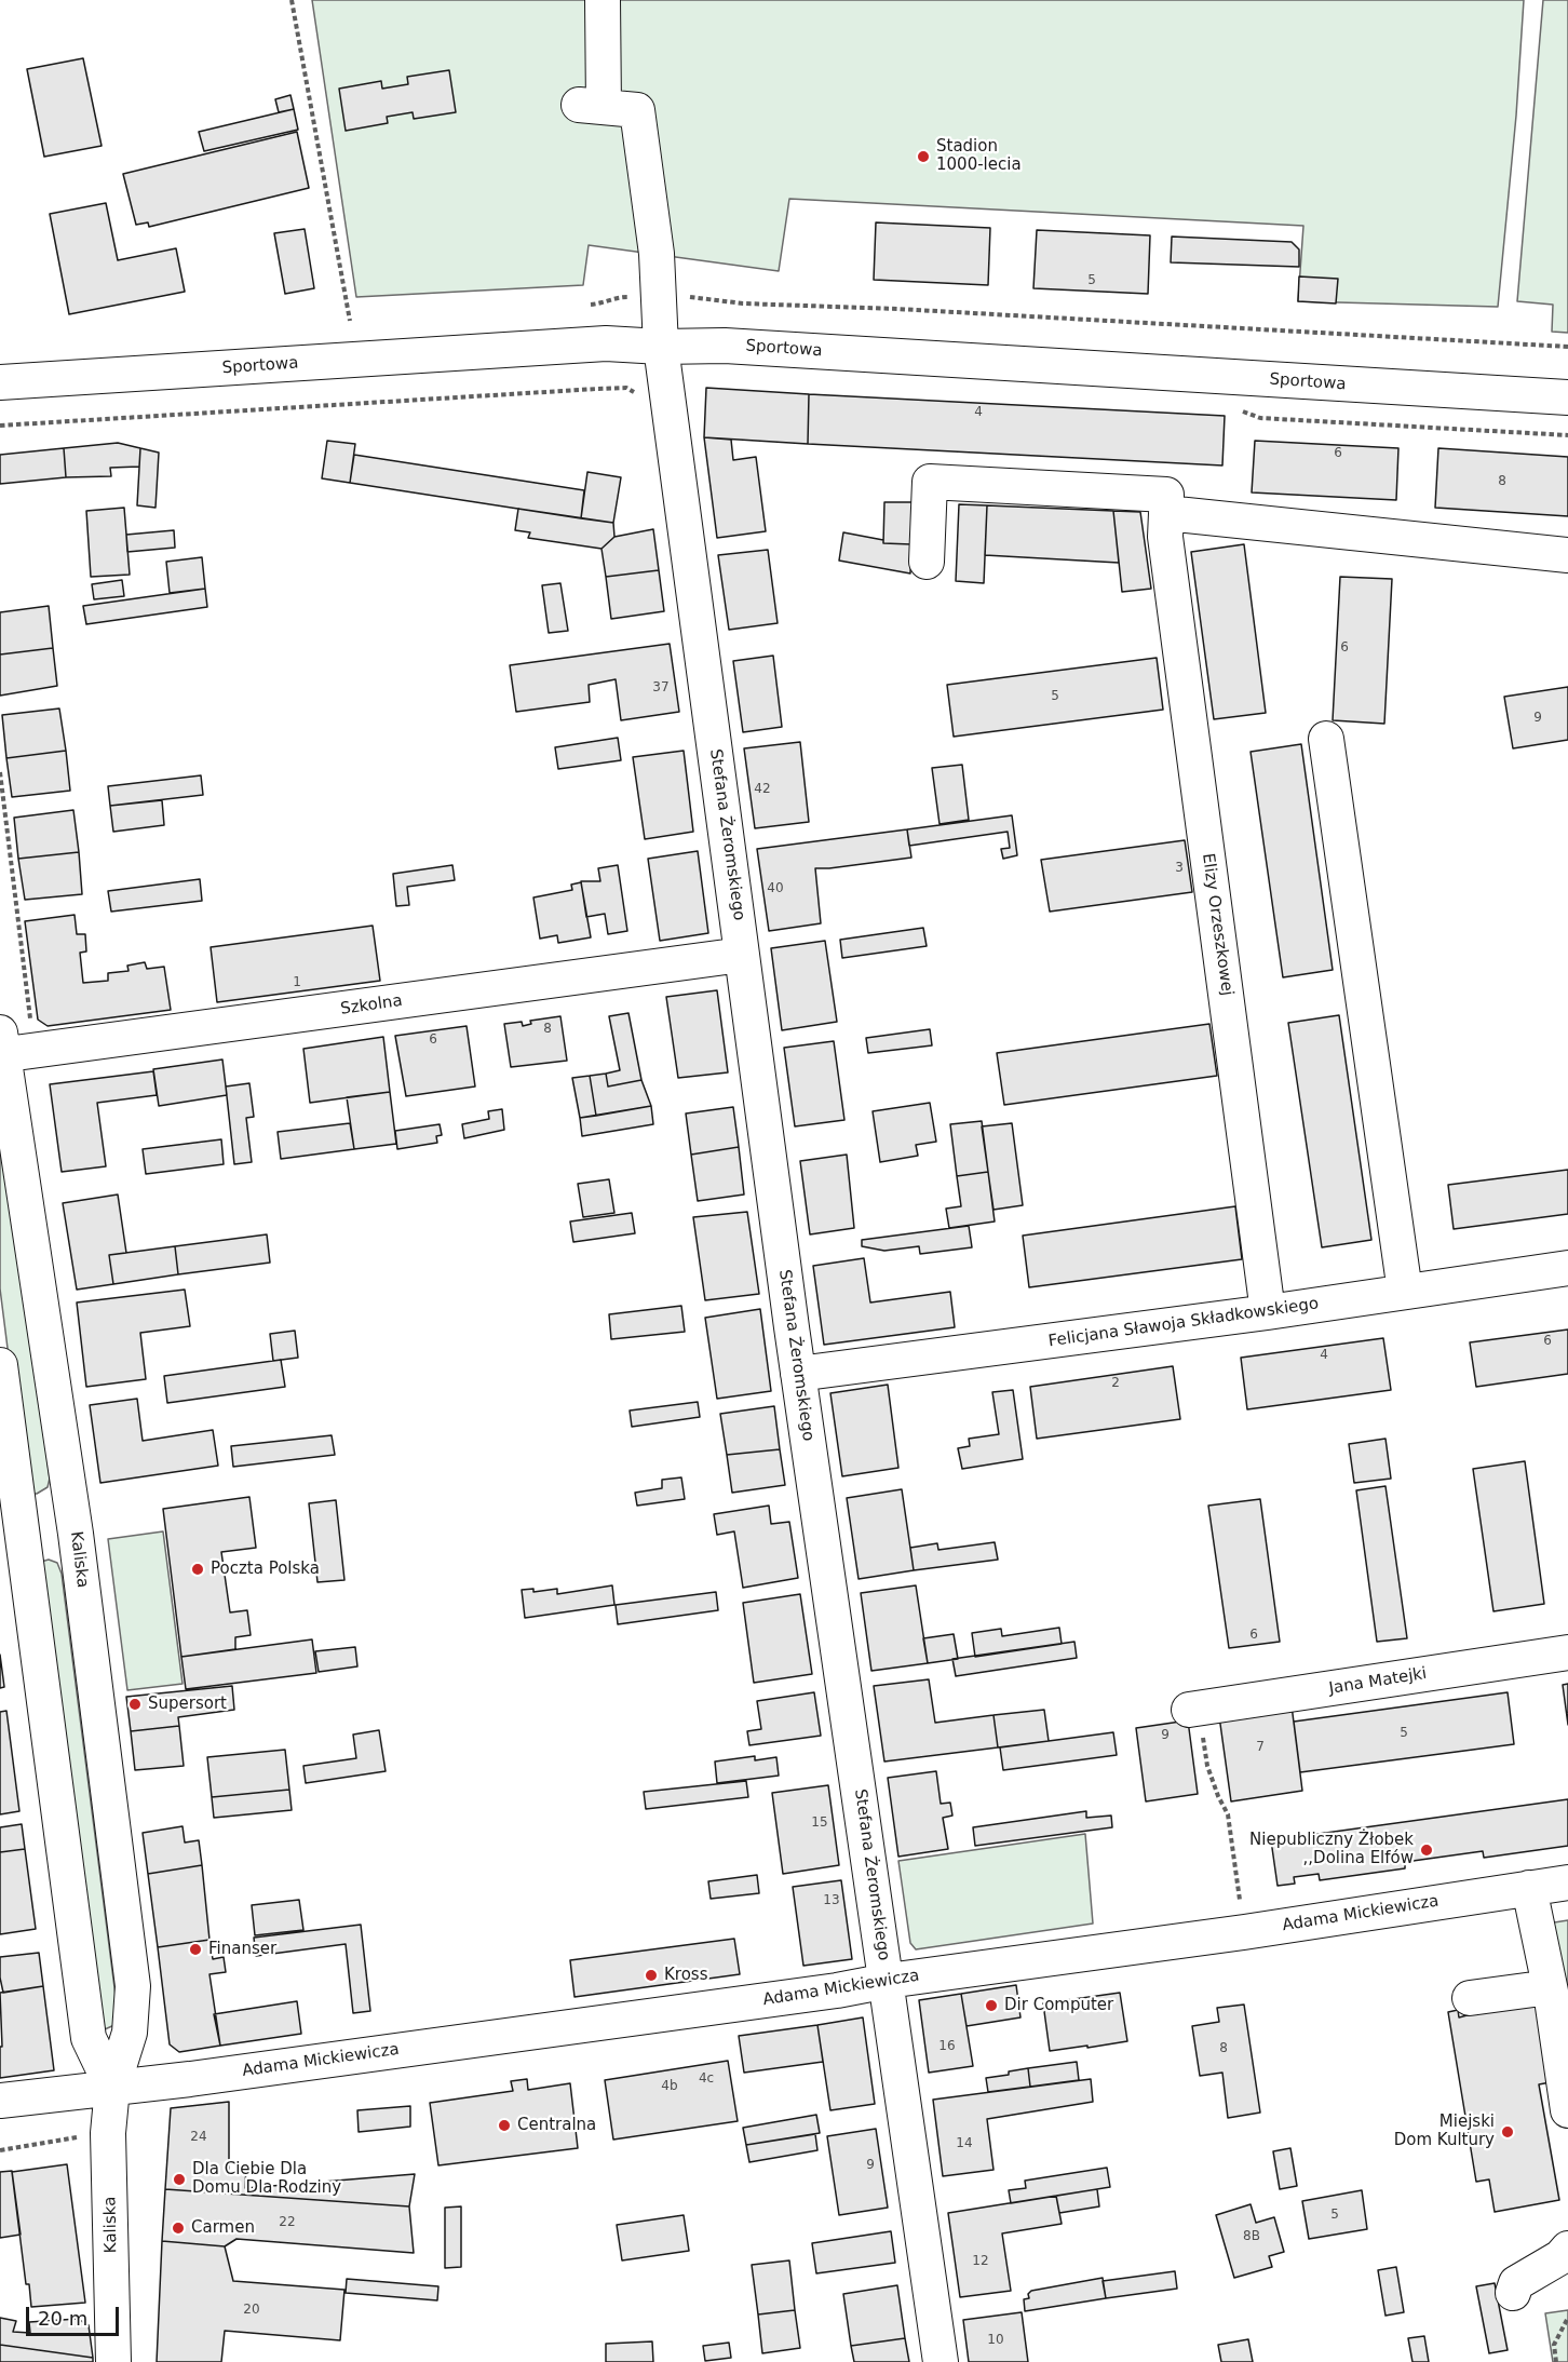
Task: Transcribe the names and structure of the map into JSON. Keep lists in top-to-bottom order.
{
  "streets": {
    "street": [
      "Sportowa",
      "Stefana Żeromskiego",
      "Elizy Orzeszkowej",
      "Szkolna",
      "Felicjana Sławoja Składkowskiego",
      "Kaliska",
      "Jana Matejki",
      "Adama Mickiewicza"
    ]
  },
  "crossings": [
    ["Sportowa", "Stefana Żeromskiego"],
    ["Stefana Żeromskiego", "Szkolna"],
    ["Stefana Żeromskiego", "Felicjana Sławoja Składkowskiego"],
    ["Stefana Żeromskiego", "Adama Mickiewicza"],
    ["Elizy Orzeszkowej", "Felicjana Sławoja Składkowskiego"],
    ["Szkolna", "Kaliska"],
    ["Kaliska", "Adama Mickiewicza"]
  ],
  "places": [
    "Stadion 1000-lecia",
    "Poczta Polska",
    "Supersort",
    "Niepubliczny Żłobek ,,Dolina Elfów",
    "Finanser",
    "Kross",
    "Dir Computer",
    "Centralna",
    "Miejski Dom Kultury",
    "Dla Ciebie Dla Domu Dla Rodziny",
    "Carmen"
  ],
  "house_numbers": [
    "5",
    "4",
    "6",
    "8",
    "6",
    "37",
    "5",
    "9",
    "42",
    "3",
    "40",
    "1",
    "8",
    "6",
    "6",
    "4",
    "2",
    "6",
    "5",
    "9",
    "7",
    "15",
    "13",
    "16",
    "8",
    "4c",
    "4b",
    "24",
    "14",
    "9",
    "5",
    "22",
    "8B",
    "12",
    "20",
    "10"
  ],
  "scale_bar": "20 m"
}
